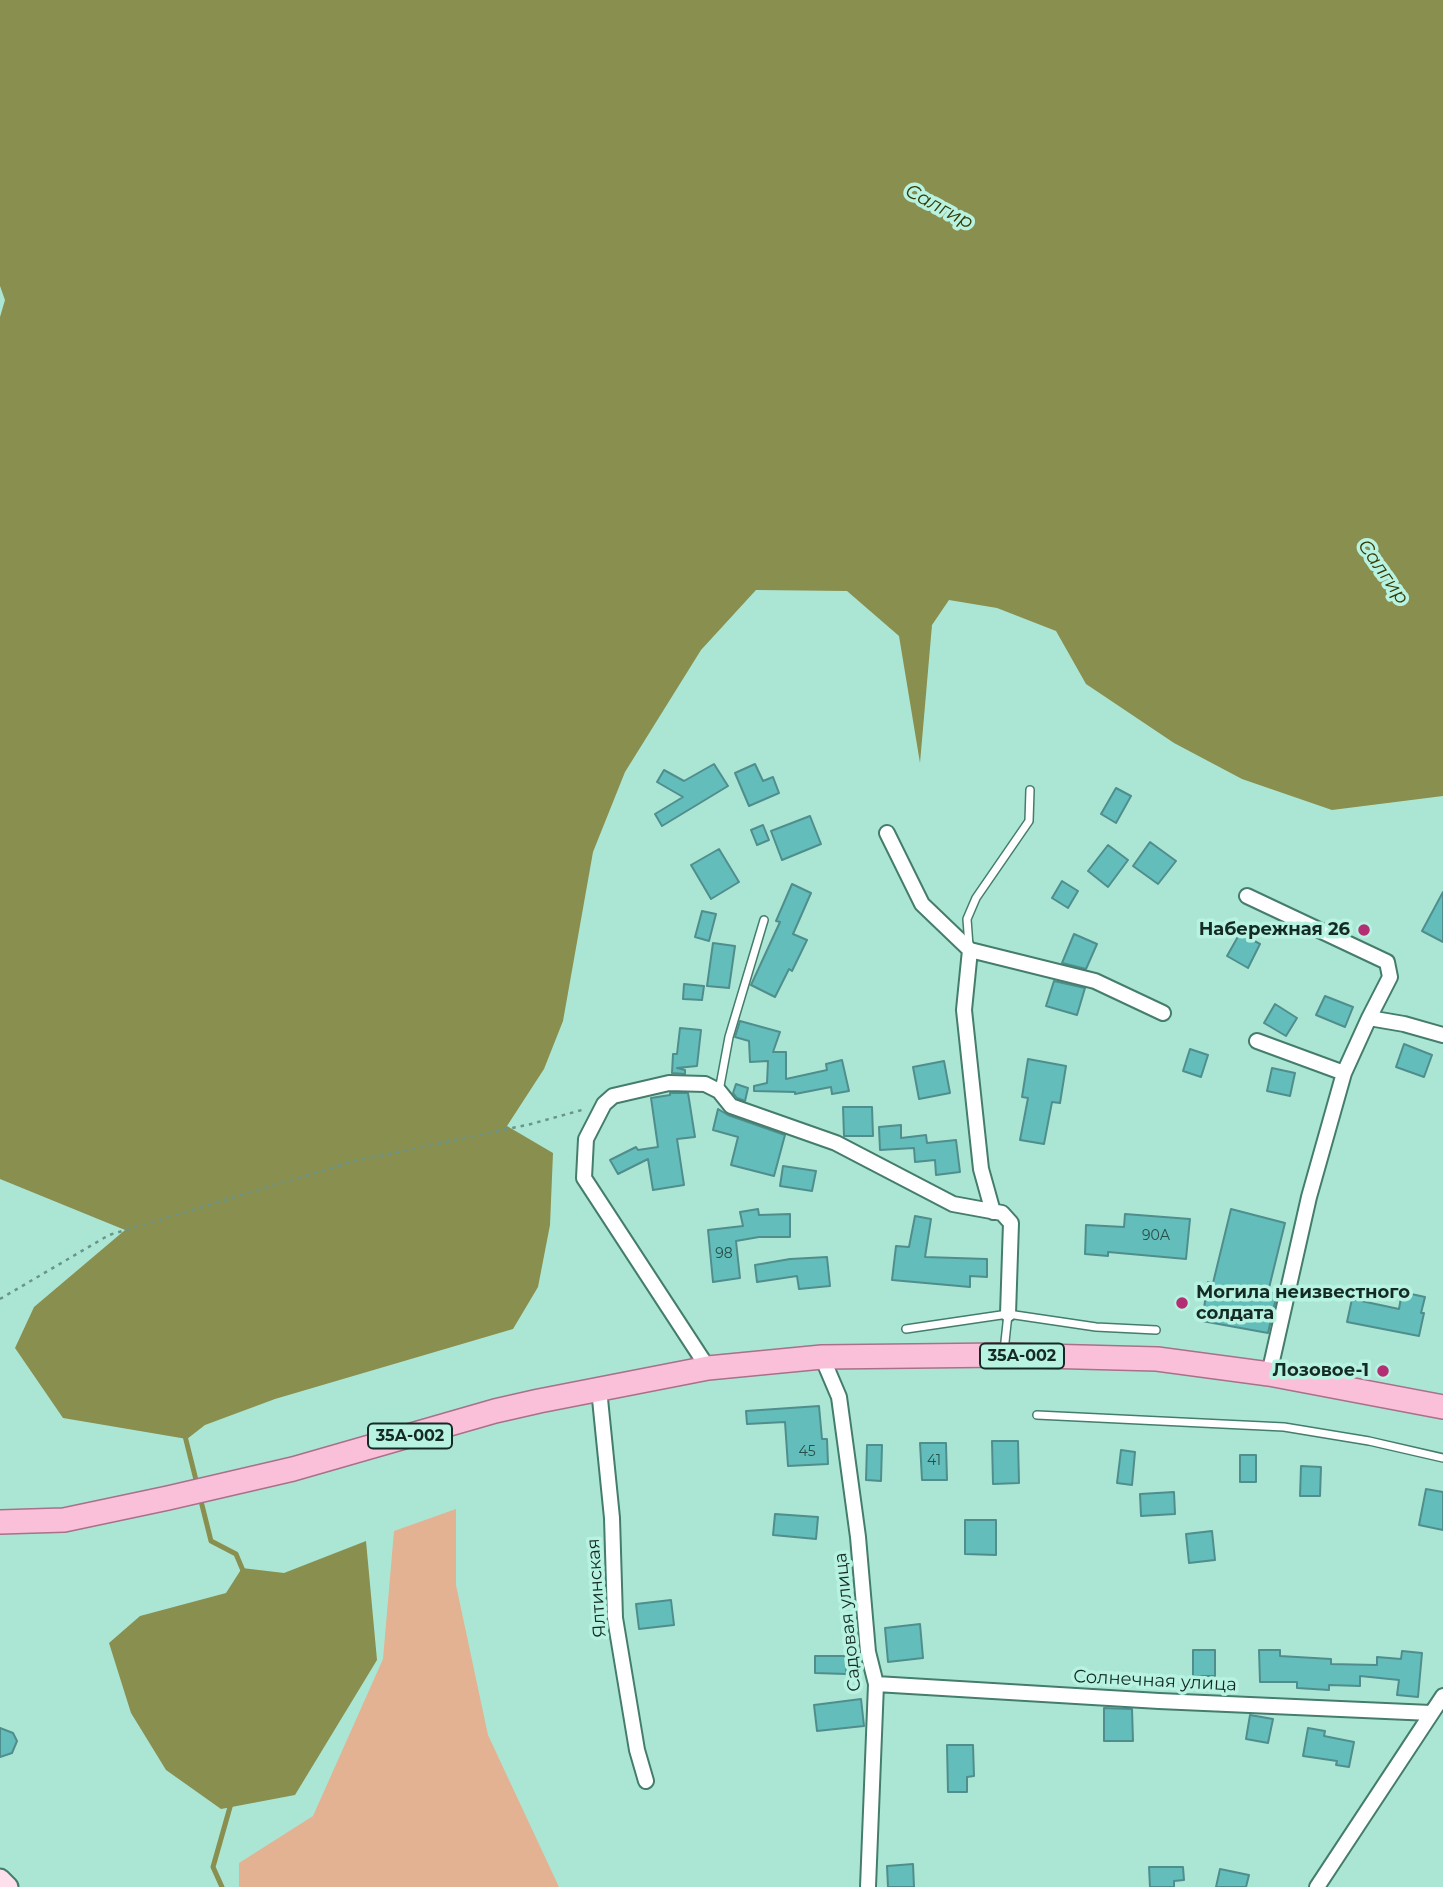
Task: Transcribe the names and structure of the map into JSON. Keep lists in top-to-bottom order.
{
  "streets": {
    "main road": ["35А-002"],
    "street": ["Ялтинская", "Садовая улица", "Солнечная улица"]
  },
  "crossings": [
    ["35А-002", "Ялтинская"],
    ["35А-002", "Садовая улица"],
    ["Садовая улица", "Солнечная улица"]
  ],
  "water": ["Салгир"],
  "places": ["Набережная 26", "Могила неизвестного солдата", "Лозовое-1"],
  "house_numbers": [
    "90А",
    "98",
    "45",
    "41"
  ]
}
